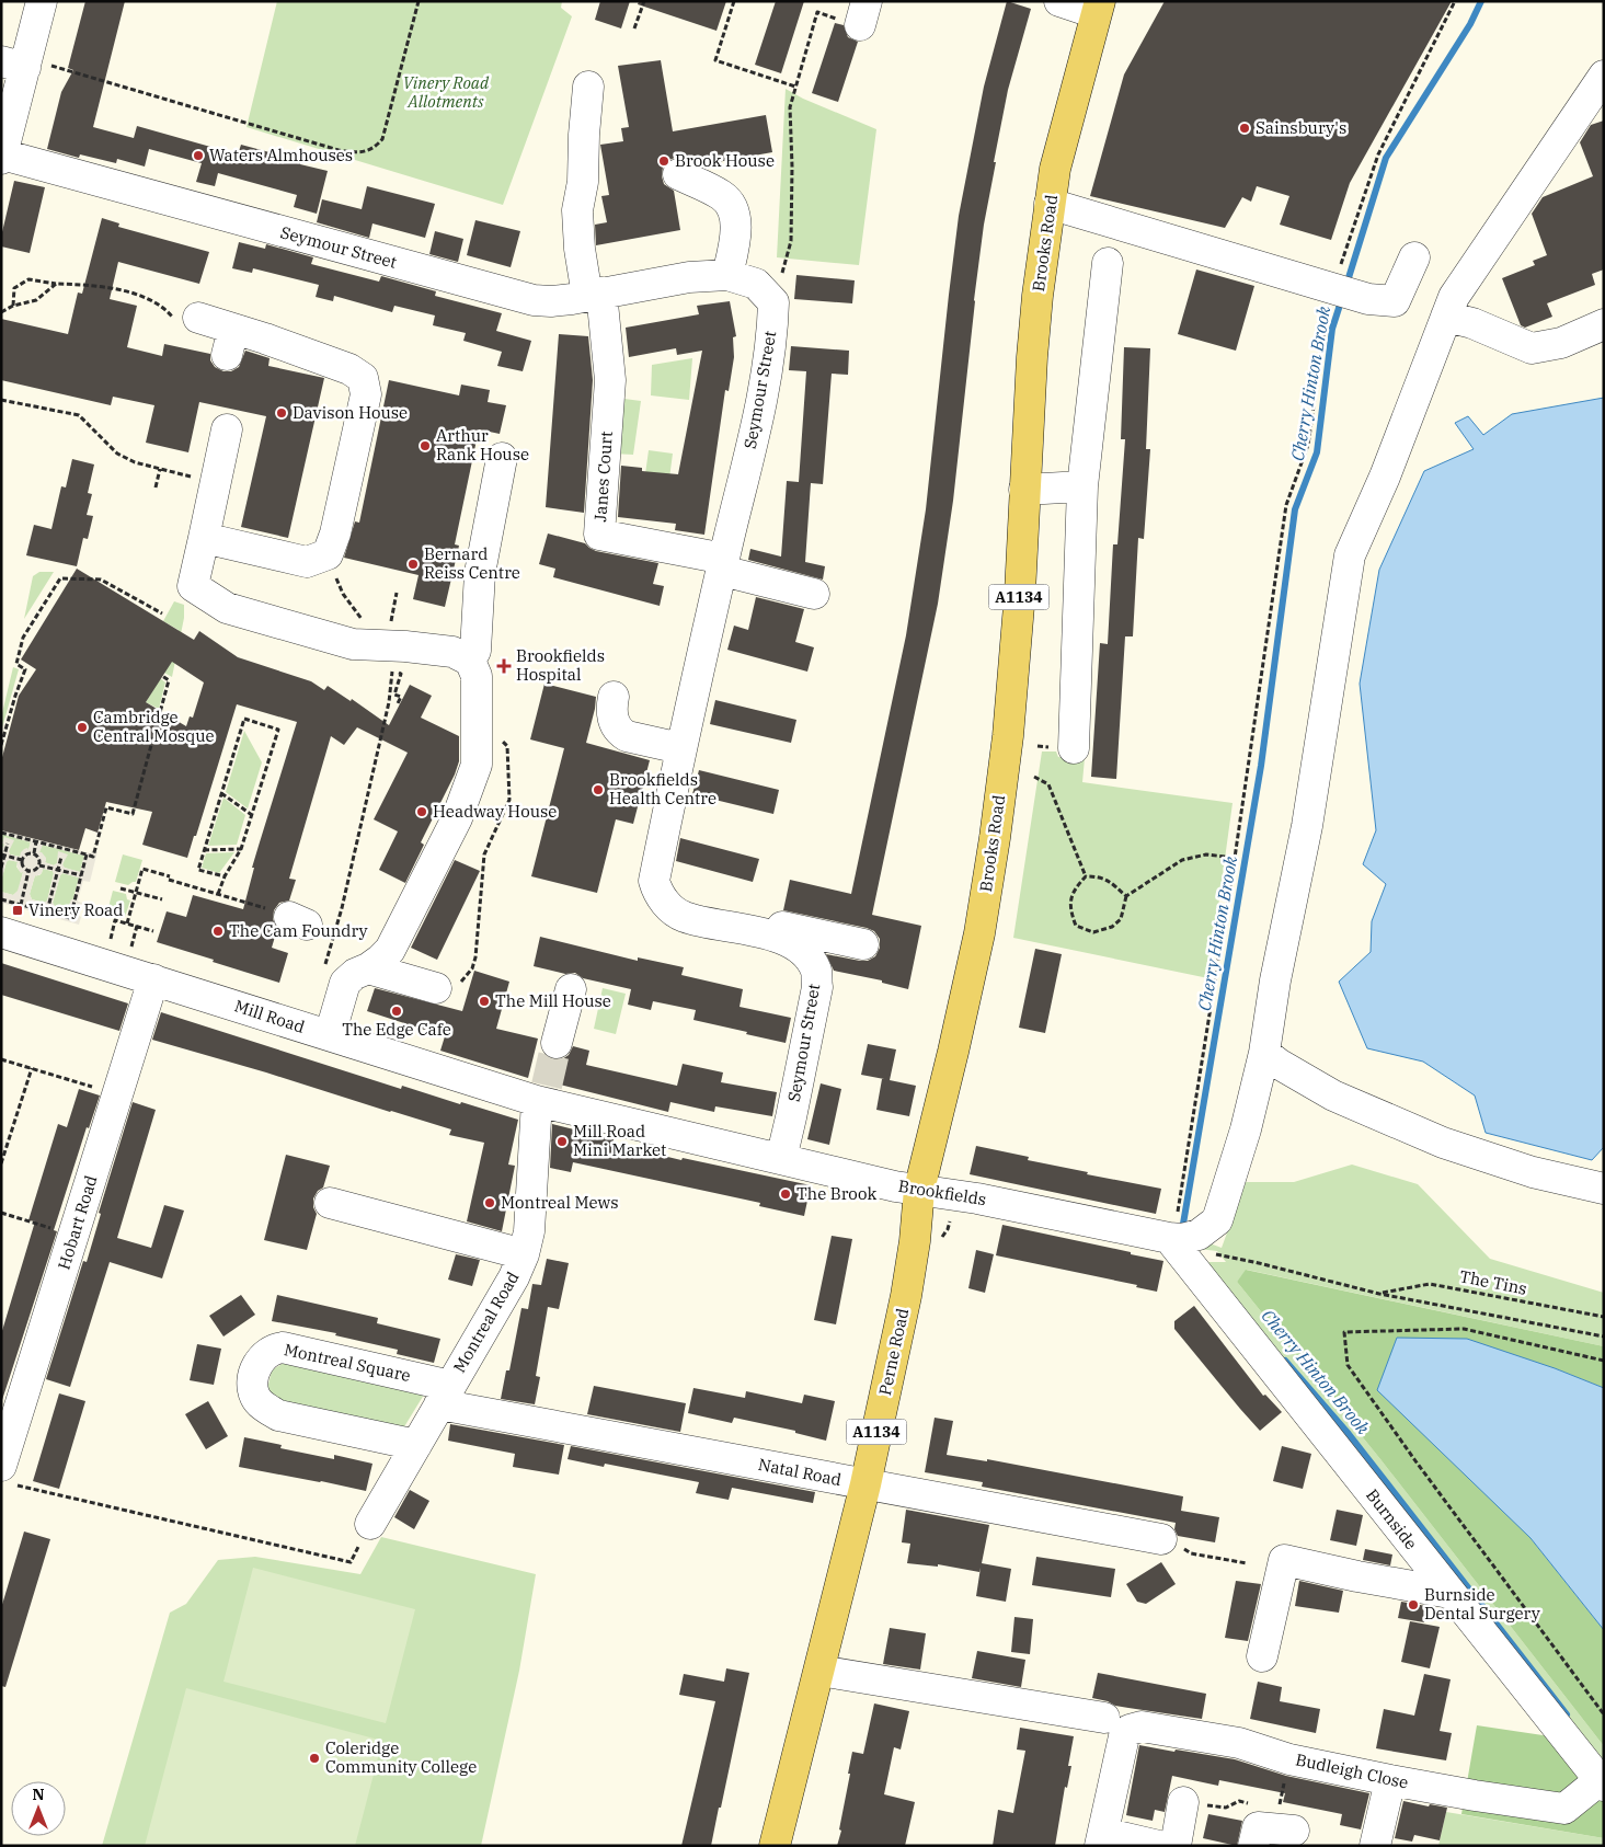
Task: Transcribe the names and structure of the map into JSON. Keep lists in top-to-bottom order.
{
  "streets": {
    "main road": ["Brooks Road", "A1134", "Perne Road"],
    "street": [
      "Seymour Street",
      "Janes Court",
      "Mill Road",
      "Brookfields",
      "Hobart Road",
      "Montreal Road",
      "Montreal Square",
      "Natal Road",
      "Burnside",
      "Budleigh Close"
    ],
    "path": ["The Tins"]
  },
  "crossings": [
    ["Brooks Road", "Brookfields"],
    ["Brooks Road", "Perne Road"],
    ["Seymour Street", "Janes Court"],
    ["Seymour Street", "Brookfields"],
    ["Mill Road", "Brookfields"],
    ["Mill Road", "Hobart Road"],
    ["Mill Road", "Montreal Road"],
    ["Brookfields", "The Tins"],
    ["Brookfields", "Montreal Road"],
    ["Brookfields", "Perne Road"],
    ["Brookfields", "Burnside"],
    ["The Tins", "Burnside"],
    ["Montreal Road", "Montreal Square"],
    ["Montreal Road", "Natal Road"],
    ["Perne Road", "Natal Road"],
    ["Montreal Square", "Natal Road"],
    ["Burnside", "Budleigh Close"]
  ],
  "water": ["Cherry Hinton Brook"],
  "parks": ["Vinery Road Allotments"],
  "places": {
    "other": [
      "Sainsbury's",
      "Waters Almhouses",
      "Brook House",
      "Davison House",
      "Arthur Rank House",
      "Bernard Reiss Centre",
      "Cambridge Central Mosque",
      "Brookfields Health Centre",
      "Headway House",
      "The Cam Foundry",
      "The Mill House",
      "The Edge Cafe",
      "Mill Road Mini Market",
      "The Brook",
      "Montreal Mews",
      "Burnside Dental Surgery",
      "Coleridge Community College"
    ],
    "health": ["Brookfields Hospital"],
    "transit": ["Vinery Road"]
  },
  "north": "top"
}
